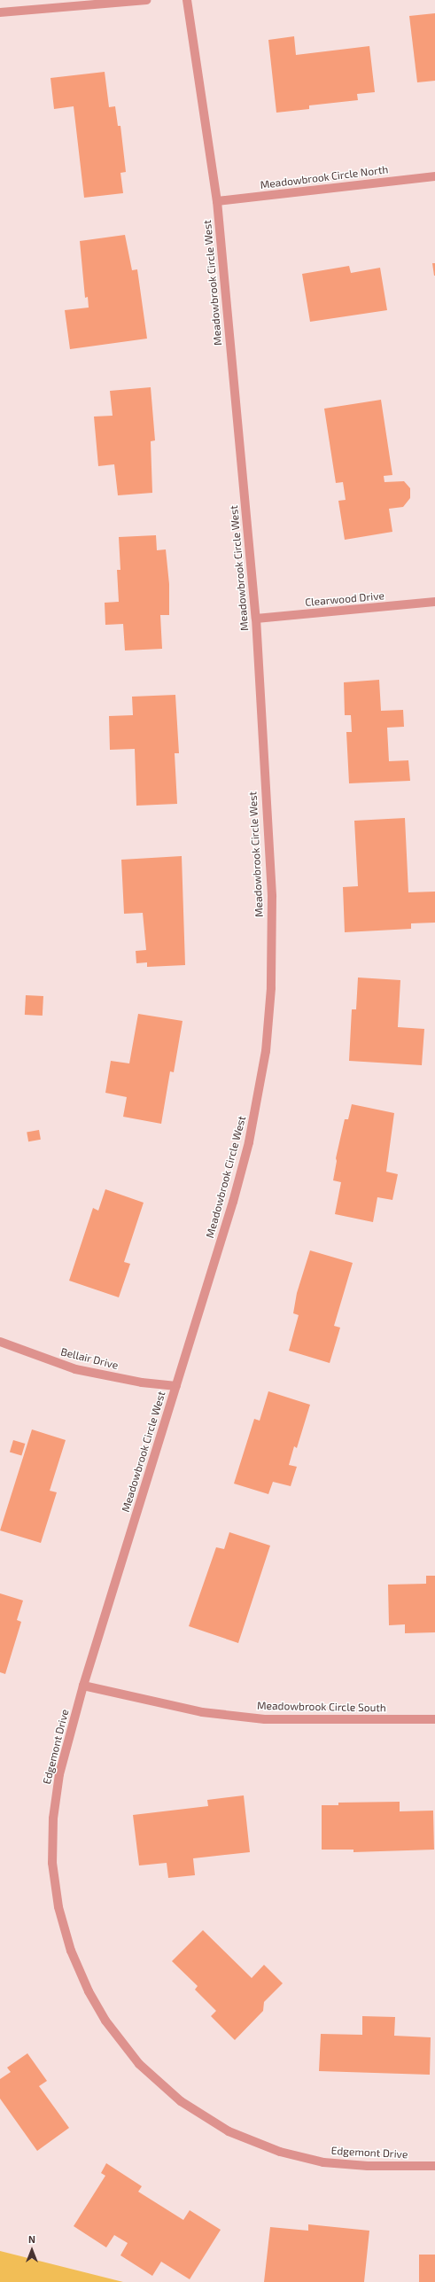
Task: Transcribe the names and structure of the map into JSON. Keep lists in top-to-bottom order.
{
  "streets": {
    "street": [
      "Meadowbrook Circle North",
      "Meadowbrook Circle West",
      "Clearwood Drive",
      "Bellair Drive",
      "Meadowbrook Circle South",
      "Edgemont Drive"
    ]
  },
  "crossings": [
    ["Meadowbrook Circle North", "Meadowbrook Circle West"],
    ["Meadowbrook Circle West", "Clearwood Drive"],
    ["Meadowbrook Circle West", "Bellair Drive"],
    ["Meadowbrook Circle West", "Meadowbrook Circle South"],
    ["Meadowbrook Circle West", "Edgemont Drive"],
    ["Meadowbrook Circle South", "Edgemont Drive"]
  ],
  "north": "top"
}
